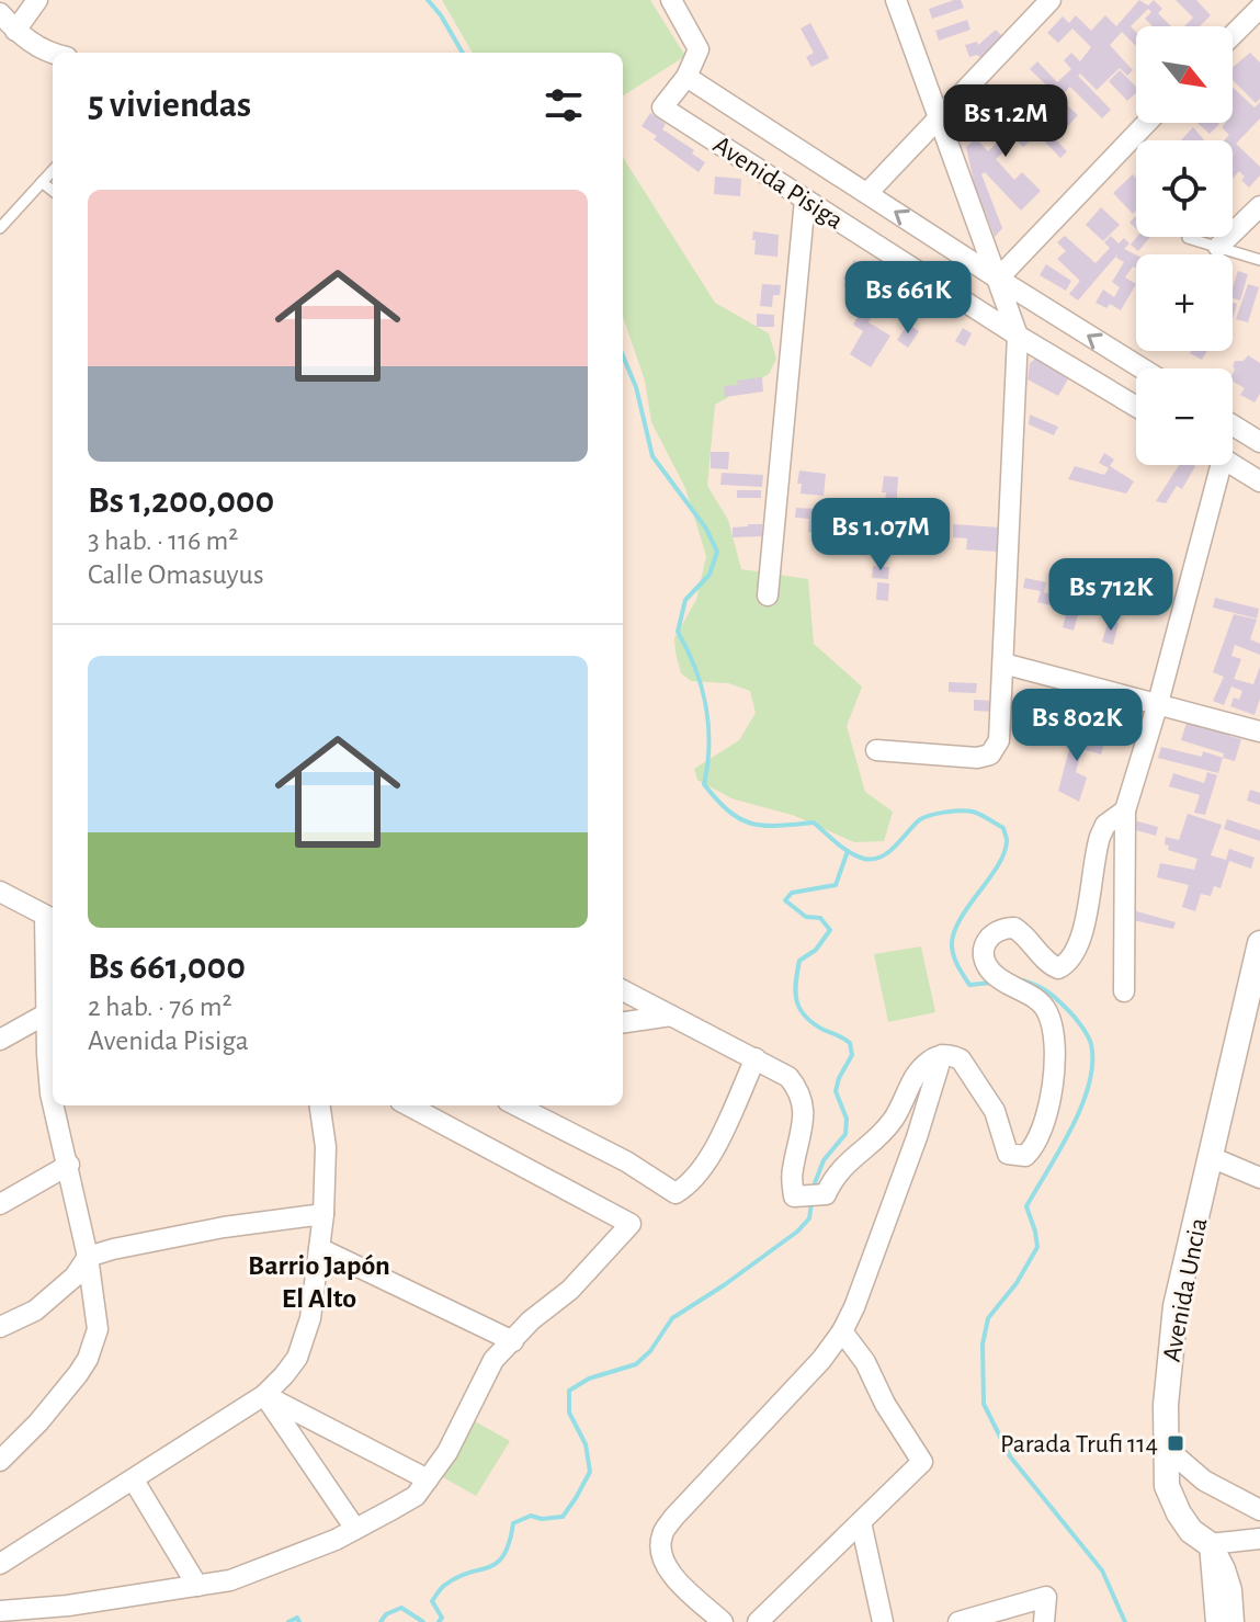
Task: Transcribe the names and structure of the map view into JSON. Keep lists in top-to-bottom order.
{
  "streets": {
    "street": ["Avenida Pisiga", "Avenida Uncia"]
  },
  "districts": ["Barrio Japón El Alto"],
  "places": {
    "transit": ["Parada Trufi 114"]
  },
  "north": "bottom right",
  "page": {
    "map_buttons": ["+", "−"],
    "heading": "5 viviendas",
    "price": [
      "Bs 1.2M",
      "Bs 661K",
      "Bs 1.07M",
      "Bs 712K",
      "Bs 802K"
    ],
    "list": [
      {
        "name": "Bs 1,200,000",
        "note": "3 hab. · 116 m² · Calle Omasuyus"
      },
      {
        "name": "Bs 661,000",
        "note": "2 hab. · 76 m² · Avenida Pisiga"
      }
    ]
  }
}
